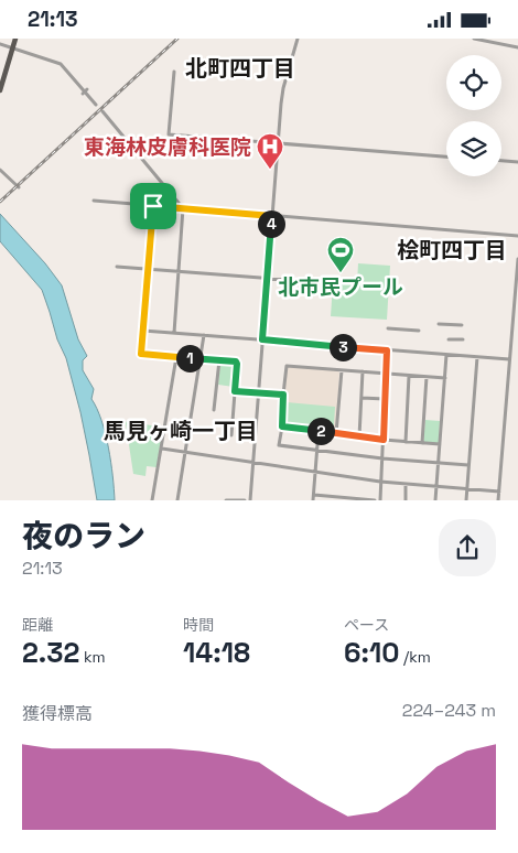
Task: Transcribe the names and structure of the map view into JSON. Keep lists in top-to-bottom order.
{
  "districts": ["北町四丁目", "桧町四丁目", "馬見ヶ崎一丁目"],
  "places": {
    "hospital": ["東海林皮膚科医院"],
    "sports": ["北市民プール"]
  },
  "page": {
    "status": "21:13",
    "pins": [
      "4",
      "3",
      "1",
      "2"
    ],
    "heading": ["夜のラン", "21:13"],
    "stats": [
      ["距離", "2.32 km"],
      ["時間", "14:18"],
      ["ペース", "6:10 /km"]
    ],
    "chart": ["獲得標高", "224–243 m"]
  }
}
